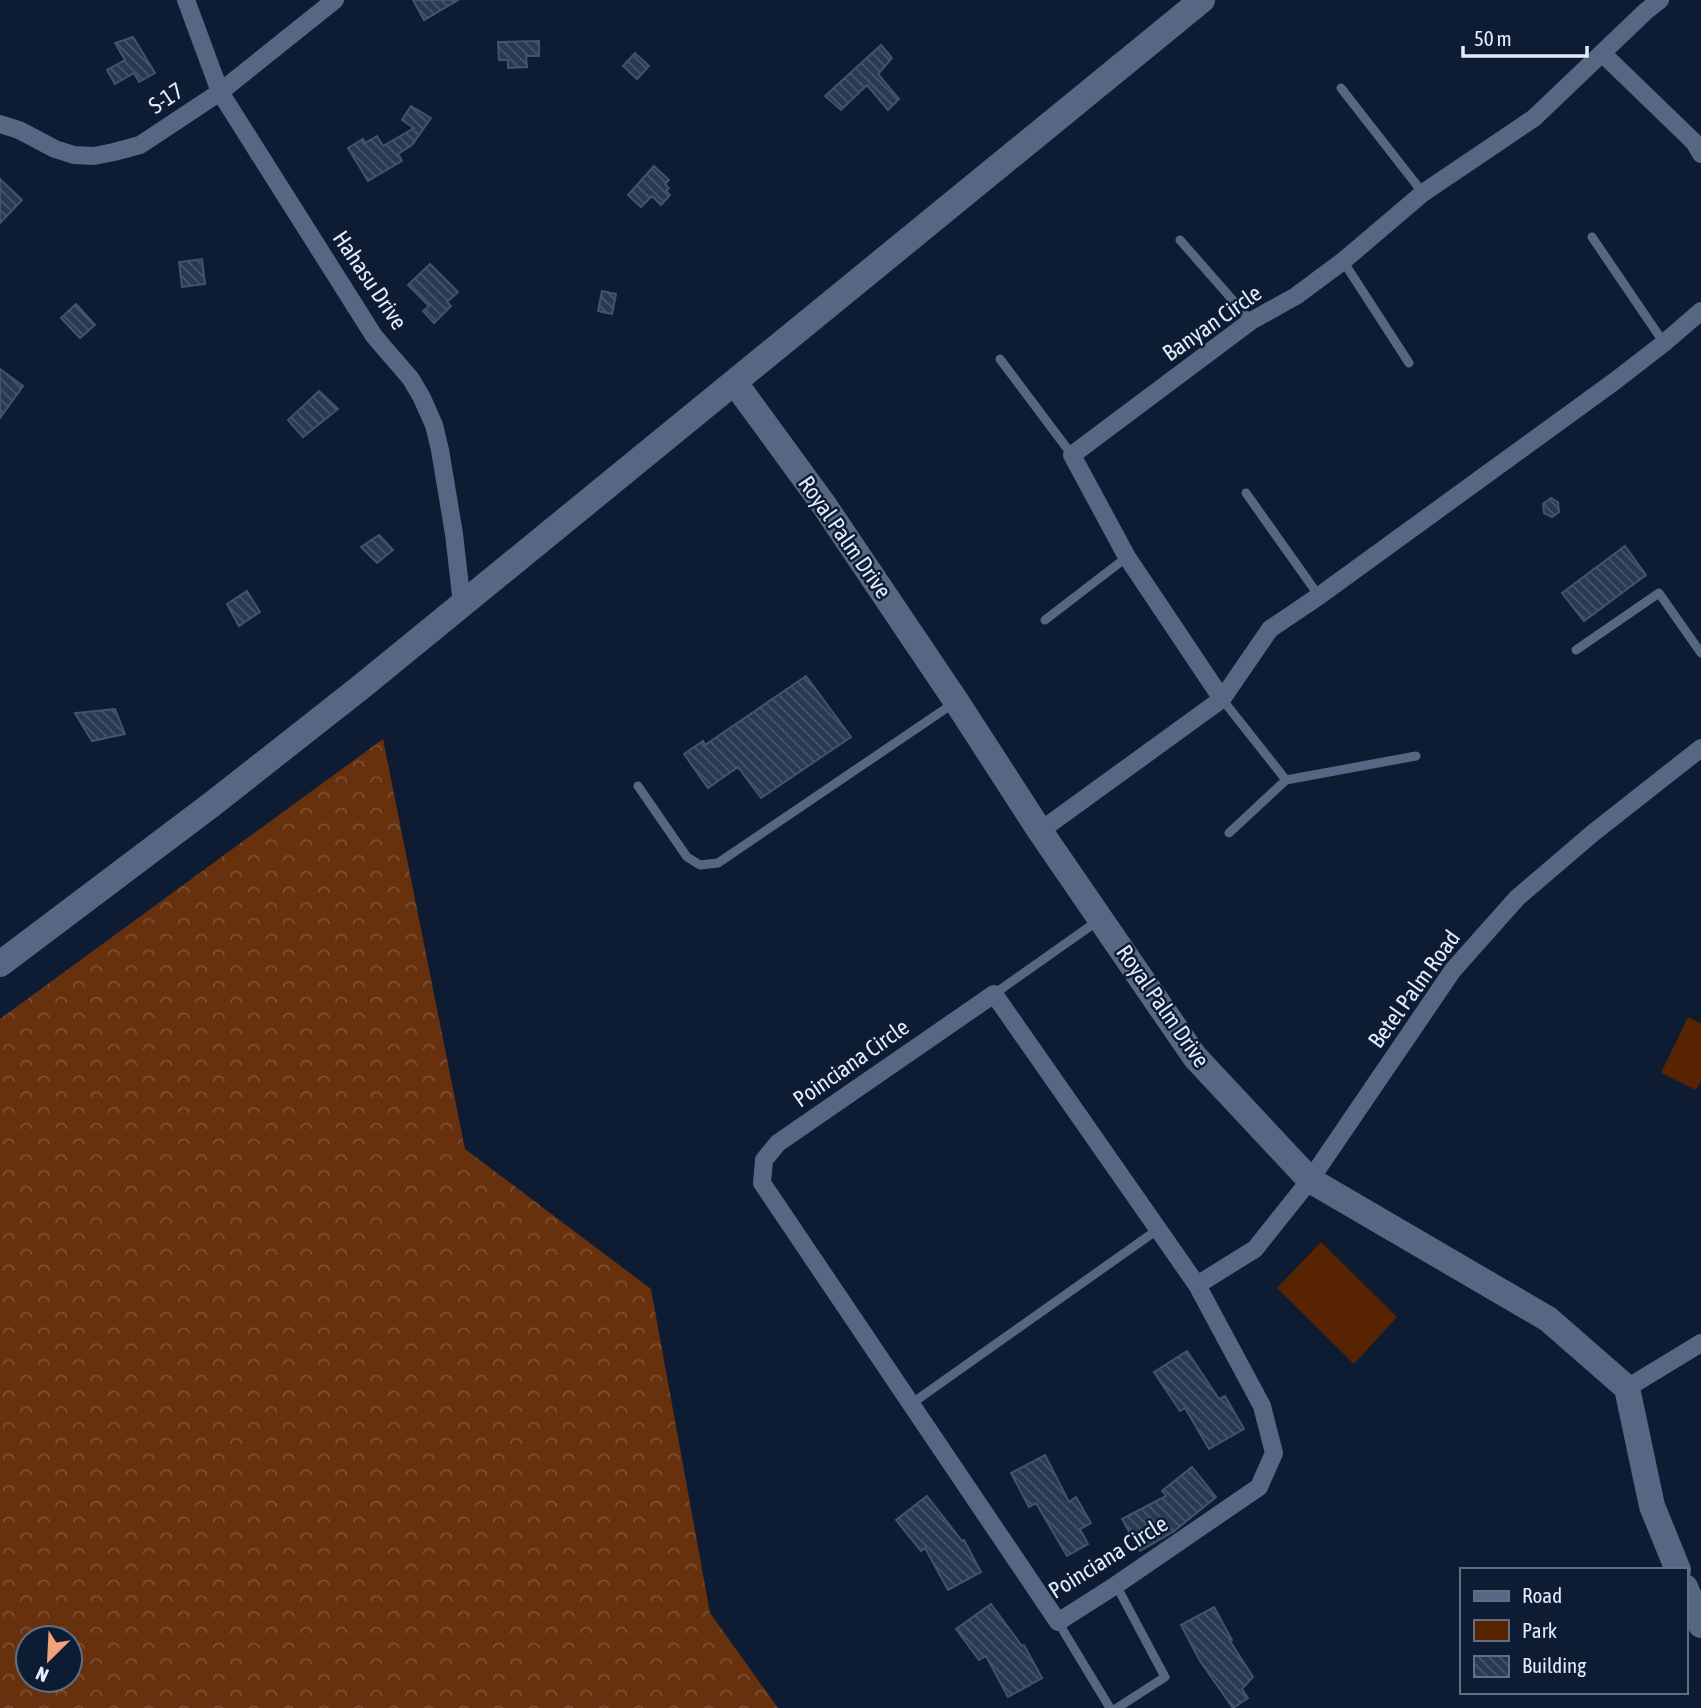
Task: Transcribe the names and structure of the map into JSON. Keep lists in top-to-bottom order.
{
  "streets": {
    "street": [
      "S-17",
      "Hahasu Drive",
      "Banyan Circle",
      "Royal Palm Drive",
      "Betel Palm Road",
      "Poinciana Circle"
    ]
  },
  "crossings": [
    ["S-17", "Hahasu Drive"],
    ["Royal Palm Drive", "Betel Palm Road"],
    ["Betel Palm Road", "Poinciana Circle"]
  ],
  "legend": ["Road", "Park", "Building"],
  "scale_bar": "50 m",
  "north": "bottom left"
}
